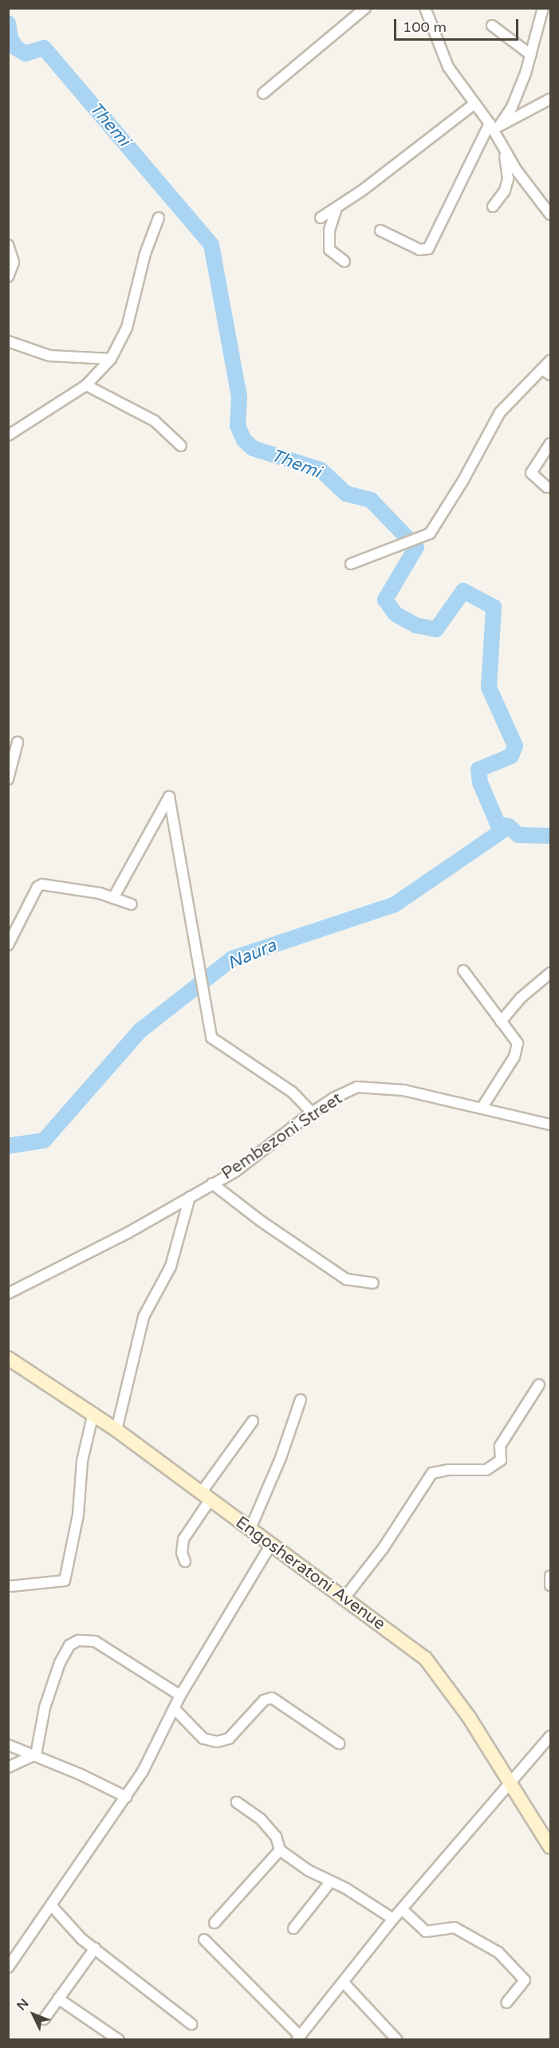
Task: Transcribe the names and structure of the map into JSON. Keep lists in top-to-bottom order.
{
  "streets": {
    "street": ["Pembezoni Street", "Engosheratoni Avenue"]
  },
  "water": ["Themi", "Naura"],
  "scale_bar": "100 m",
  "north": "top left"
}
